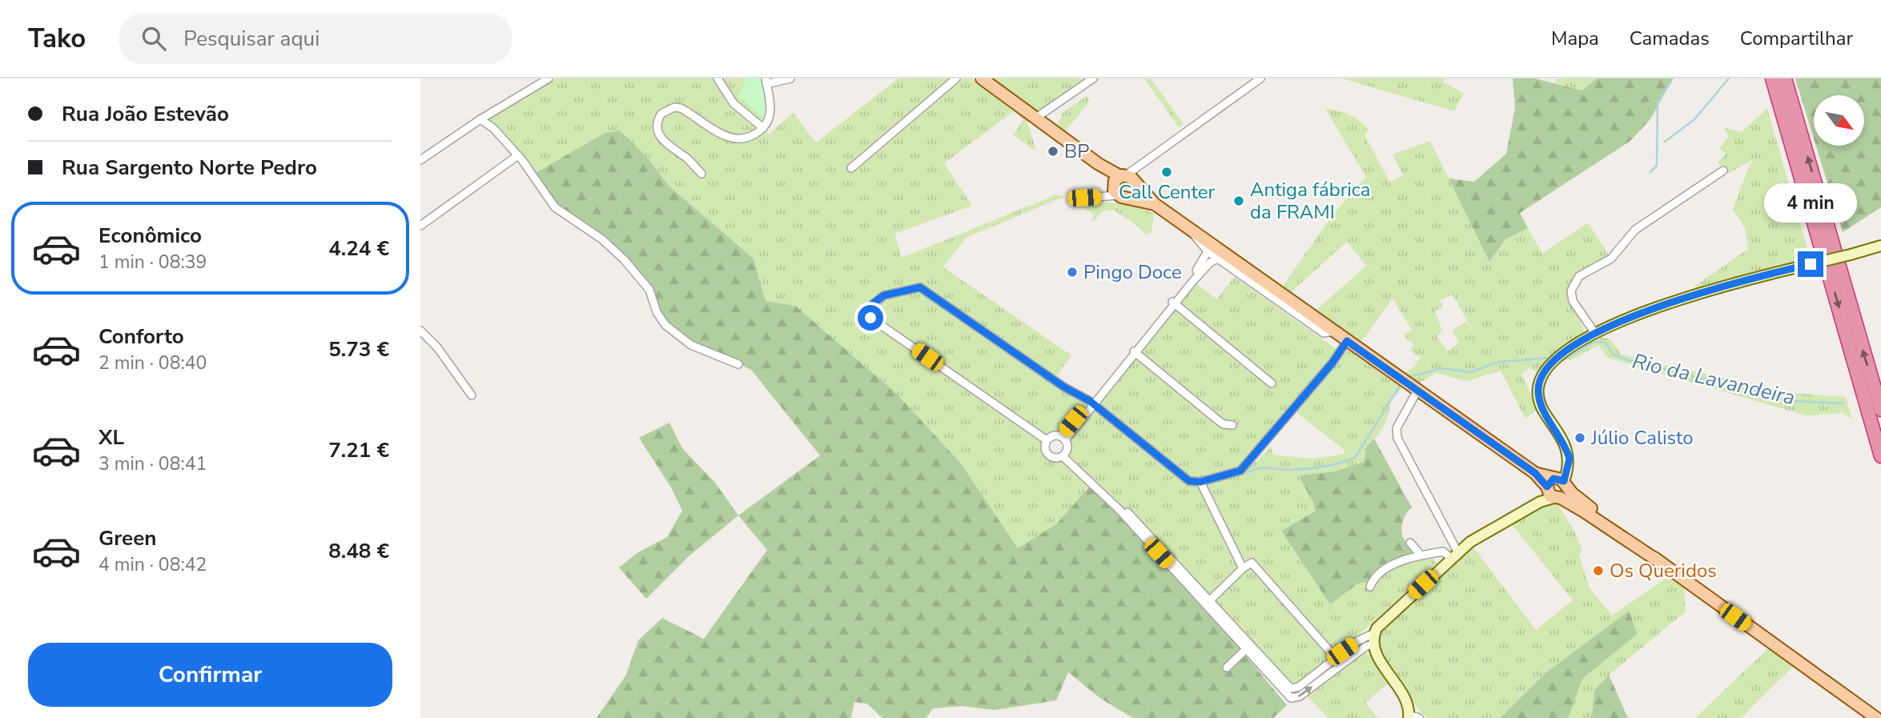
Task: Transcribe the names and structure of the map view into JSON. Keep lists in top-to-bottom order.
{
  "water": ["Rio da Lavandeira"],
  "places": [
    "BP",
    "Call Center",
    "Antiga fábrica da FRAMI",
    "Pingo Doce",
    "Júlio Calisto",
    "Os Queridos"
  ],
  "north": "bottom right",
  "page": {
    "header": "Tako",
    "search": "Pesquisar aqui",
    "nav": ["Mapa", "Camadas", "Compartilhar"],
    "banner": ["Rua João Estevão", "Rua Sargento Norte Pedro"],
    "bubble": "4 min",
    "list": [
      {
        "name": "Econômico",
        "note": "1 min · 08:39",
        "value": "4.24 €"
      },
      {
        "name": "Conforto",
        "note": "2 min · 08:40",
        "value": "5.73 €"
      },
      {
        "name": "XL",
        "note": "3 min · 08:41",
        "value": "7.21 €"
      },
      {
        "name": "Green",
        "note": "4 min · 08:42",
        "value": "8.48 €"
      }
    ],
    "buttons": "Confirmar"
  }
}
